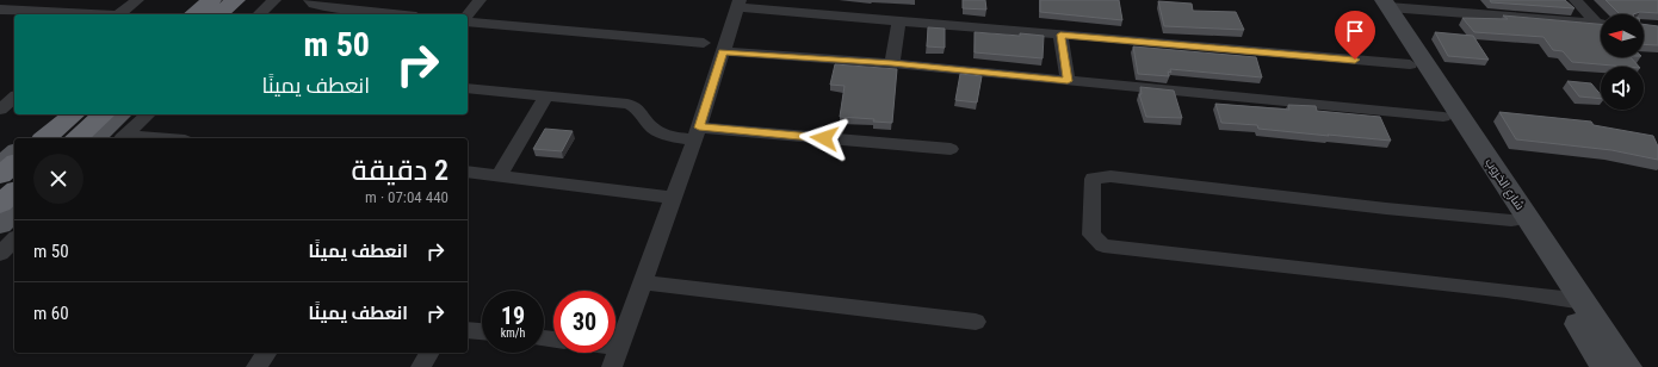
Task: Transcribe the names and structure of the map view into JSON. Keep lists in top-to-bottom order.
{
  "streets": {
    "main road": ["شارع الخروب"]
  },
  "north": "left",
  "page": {
    "turn": ["50 m", "انعطف يمينًا"],
    "heading": ["2 دقيقة", "440 m · 07:04"],
    "list": [
      {
        "name": "انعطف يمينًا",
        "value": "50 m"
      },
      {
        "name": "انعطف يمينًا",
        "value": "60 m"
      }
    ],
    "speed": "19 km/h",
    "limit": "30"
  }
}
